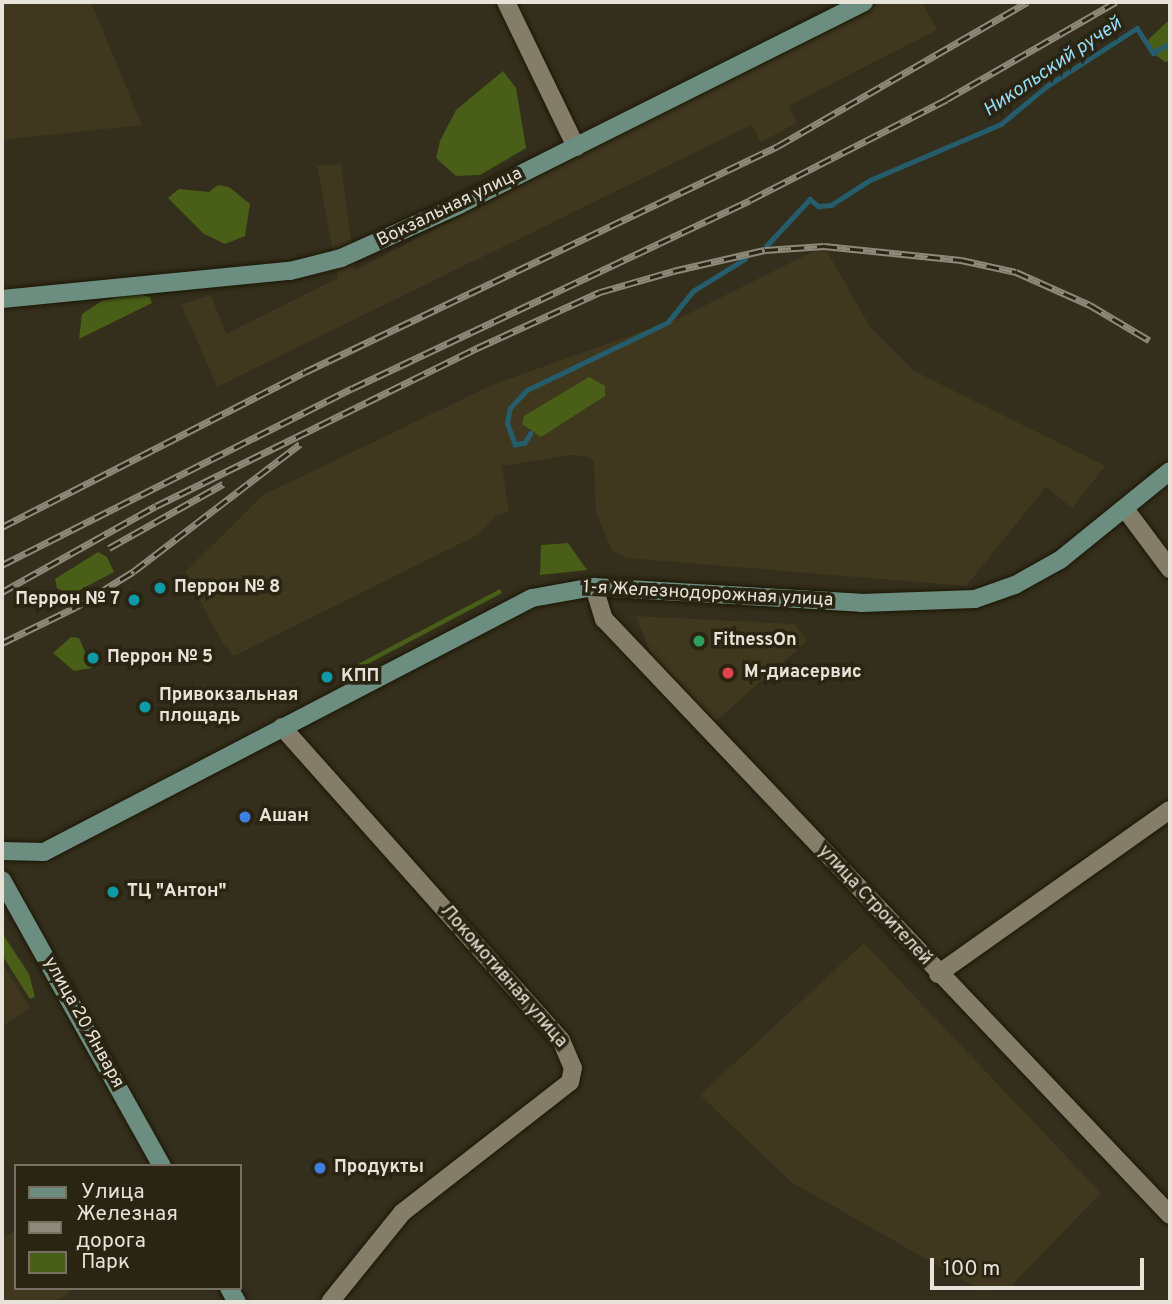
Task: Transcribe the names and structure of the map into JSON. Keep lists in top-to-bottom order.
{
  "streets": {
    "main road": ["Вокзальная улица", "1-я Железнодорожная улица", "улица 20 Января"],
    "street": ["улица Строителей", "Локомотивная улица"]
  },
  "crossings": [
    ["1-я Железнодорожная улица", "улица Строителей"],
    ["1-я Железнодорожная улица", "Локомотивная улица"],
    ["1-я Железнодорожная улица", "улица 20 Января"]
  ],
  "water": ["Никольский ручей"],
  "places": [
    "Перрон № 8",
    "Перрон № 7",
    "FitnessOn",
    "Перрон № 5",
    "М-диасервис",
    "КПП",
    "Привокзальная площадь",
    "Ашан",
    "ТЦ \"Антон\"",
    "Продукты"
  ],
  "legend": ["Улица", "Железная дорога", "Парк"],
  "scale_bar": "100 m"
}
